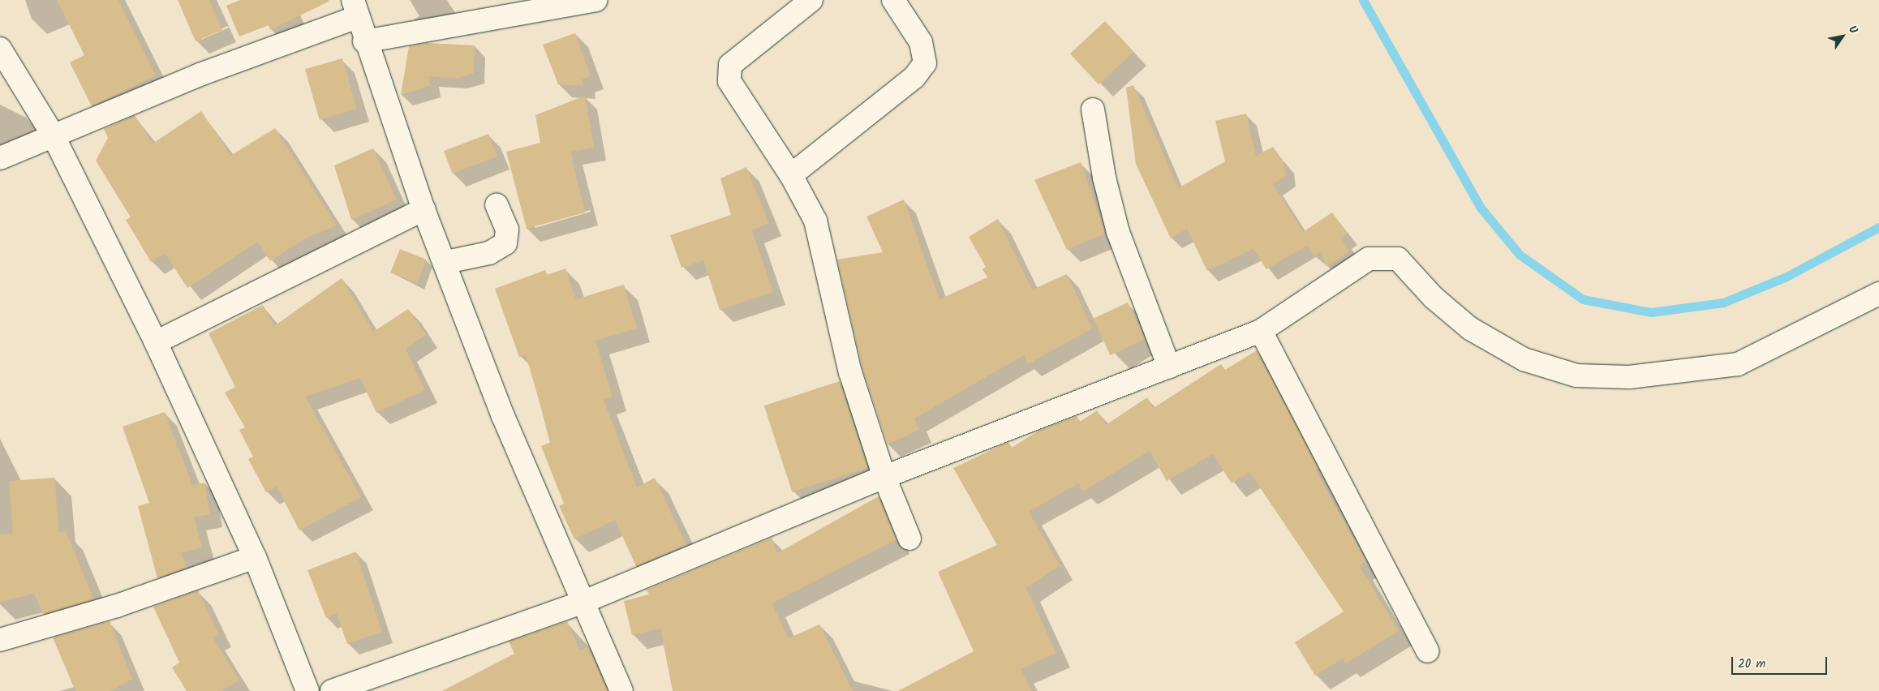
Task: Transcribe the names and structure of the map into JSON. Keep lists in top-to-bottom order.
{
  "scale_bar": "20 m",
  "north": "top right"
}
